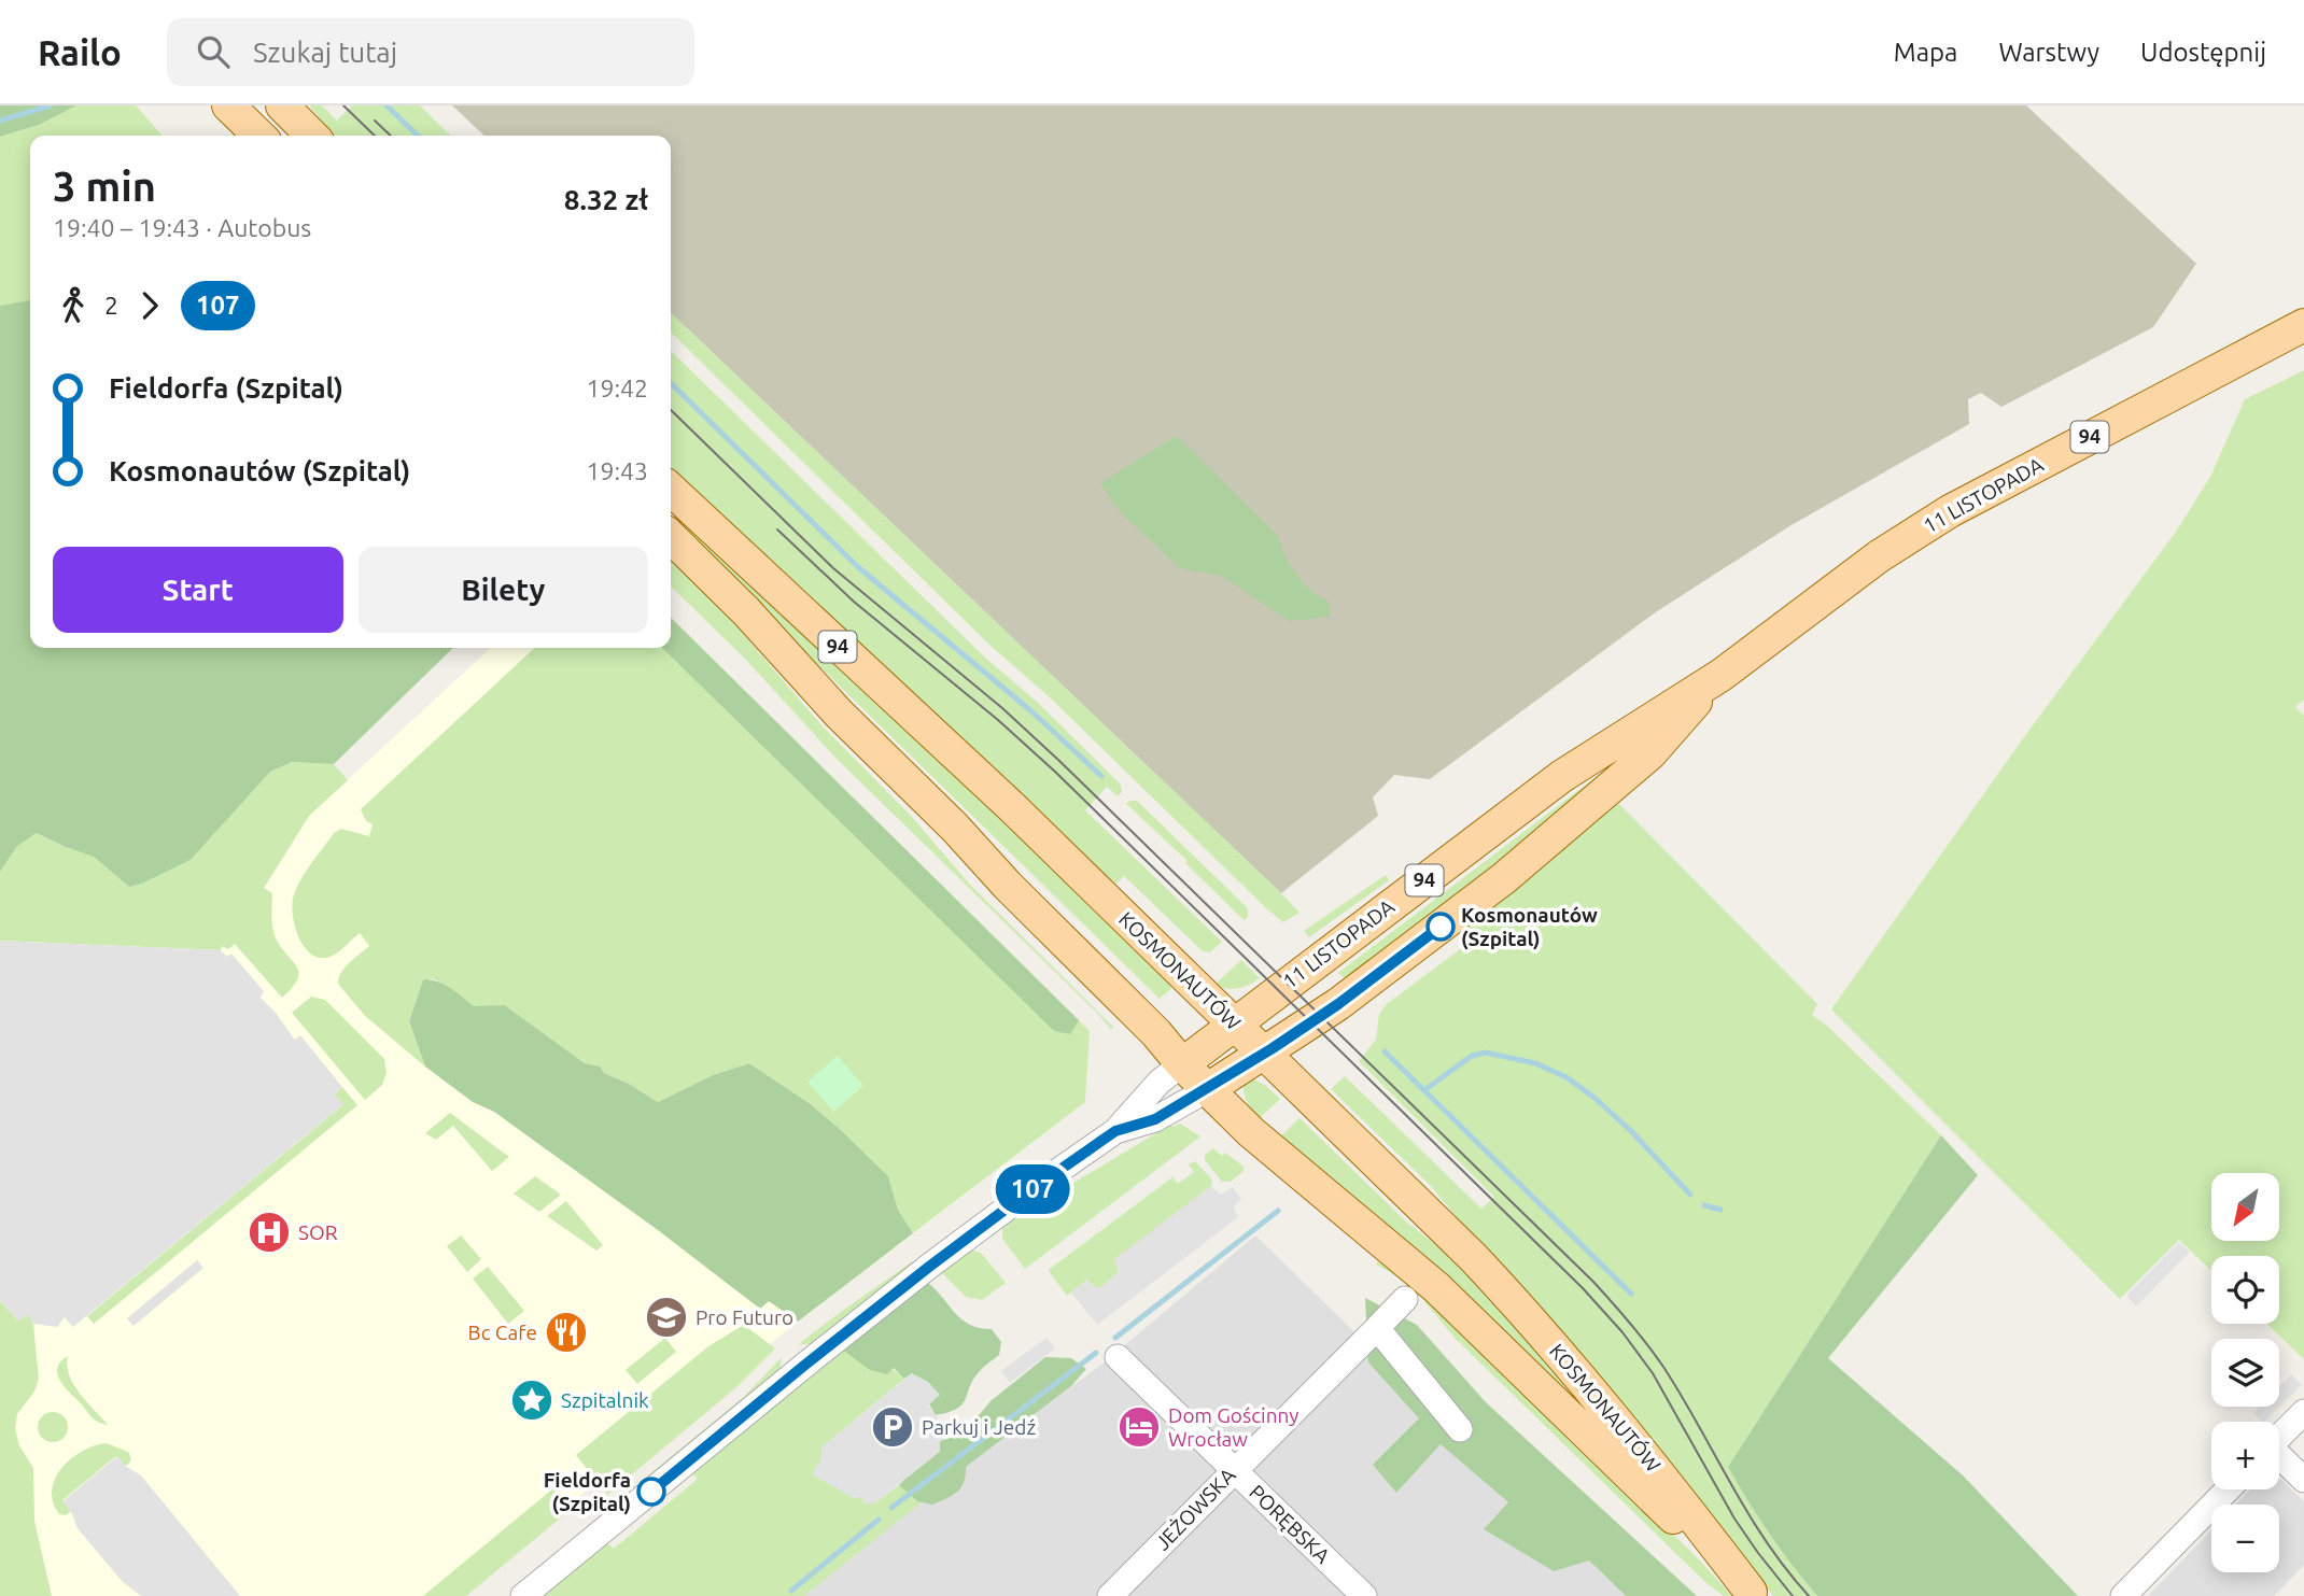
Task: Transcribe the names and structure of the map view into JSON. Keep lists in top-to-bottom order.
{
  "streets": {
    "main road": ["94", "11 LISTOPADA", "KOSMONAUTÓW"],
    "street": ["JEŻOWSKA", "PORĘBSKA"]
  },
  "crossings": [
    ["11 LISTOPADA", "KOSMONAUTÓW"],
    ["JEŻOWSKA", "PORĘBSKA"]
  ],
  "places": {
    "other": ["Kosmonautów (Szpital)", "Fieldorfa (Szpital)"],
    "hospital": ["SOR"],
    "school or university": ["Pro Futuro"],
    "restaurant": ["Bc Cafe"],
    "place": ["Szpitalnik"],
    "parking": ["Parkuj i Jedź"],
    "hotel": ["Dom Gościnny Wrocław"]
  },
  "lines": ["bus line 107"],
  "north": "bottom left",
  "page": {
    "header": "Railo",
    "search": "Szukaj tutaj",
    "nav": ["Mapa", "Warstwy", "Udostępnij"],
    "on_map": "107",
    "heading": ["3 min", "19:40 – 19:43 · Autobus", "8.32 zł"],
    "legs": ["2", "107"],
    "list": [
      {
        "name": "Fieldorfa (Szpital)",
        "value": "19:42"
      },
      {
        "name": "Kosmonautów (Szpital)",
        "value": "19:43"
      }
    ],
    "buttons": ["Start", "Bilety"],
    "map_buttons": ["+", "−"]
  }
}
